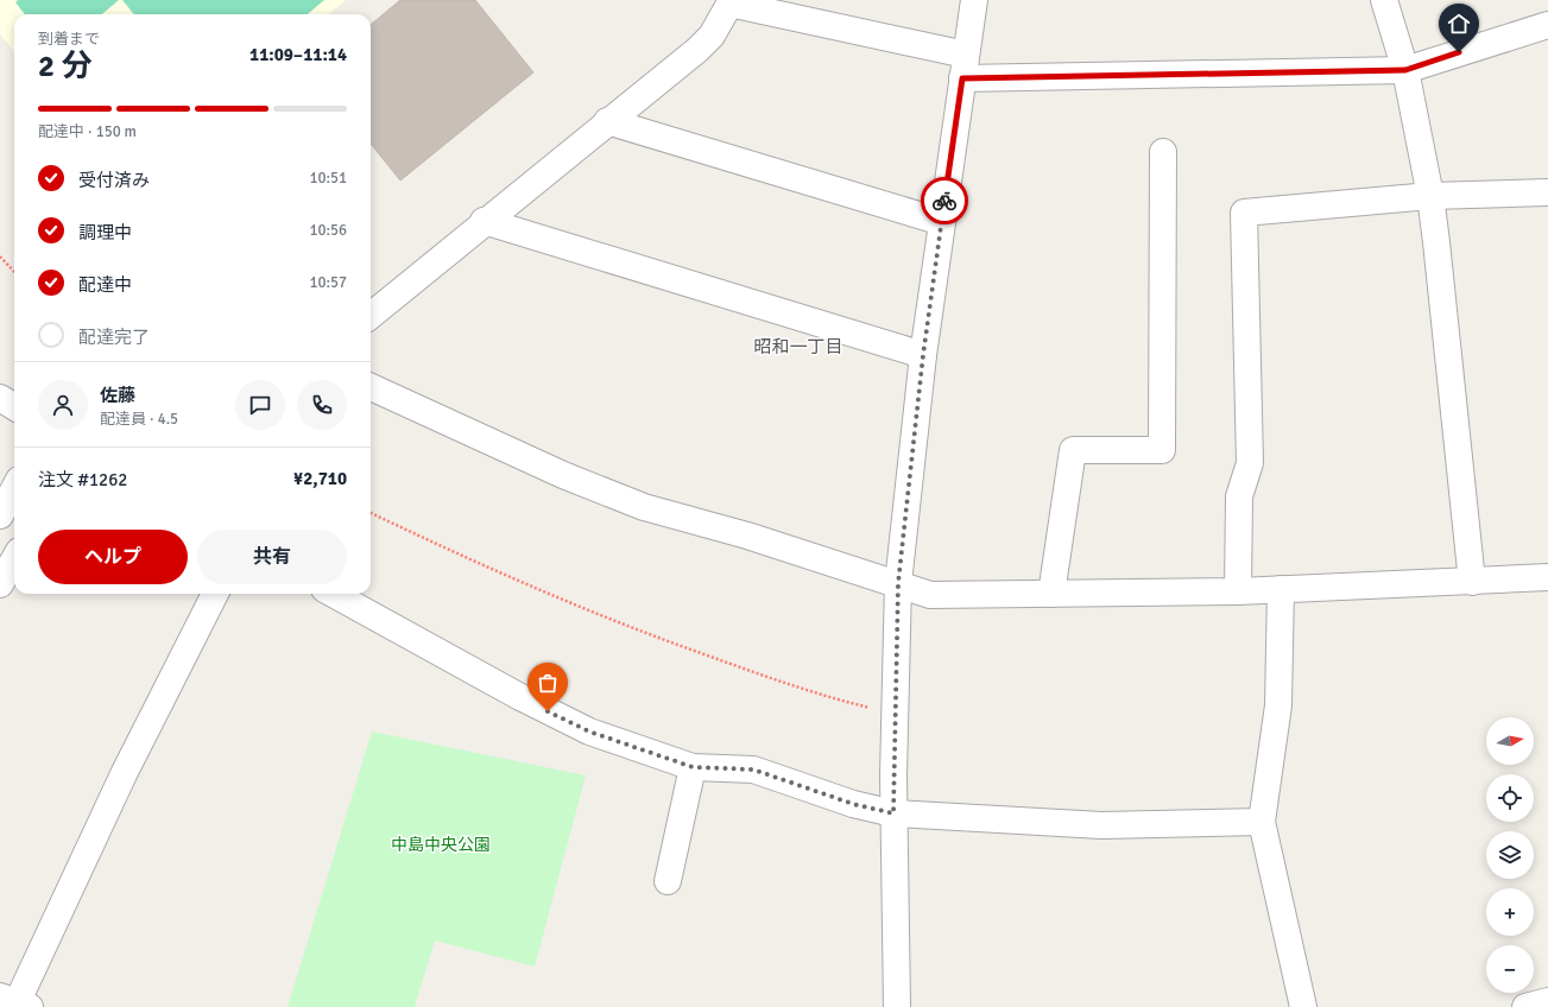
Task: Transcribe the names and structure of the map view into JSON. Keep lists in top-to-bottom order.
{
  "districts": ["昭和一丁目"],
  "parks": ["中島中央公園"],
  "north": "right",
  "page": {
    "heading": ["2 分", "到着まで", "11:09–11:14"],
    "panel": [
      "佐藤",
      "配達員 · 4.5",
      "注文 #1262",
      "¥2,710"
    ],
    "bar": "配達中 · 150 m",
    "list": [
      ["受付済み", "10:51"],
      ["調理中", "10:56"],
      ["配達中", "10:57"],
      "配達完了"
    ],
    "buttons": ["ヘルプ", "共有"],
    "map_buttons": ["+", "−"]
  }
}
